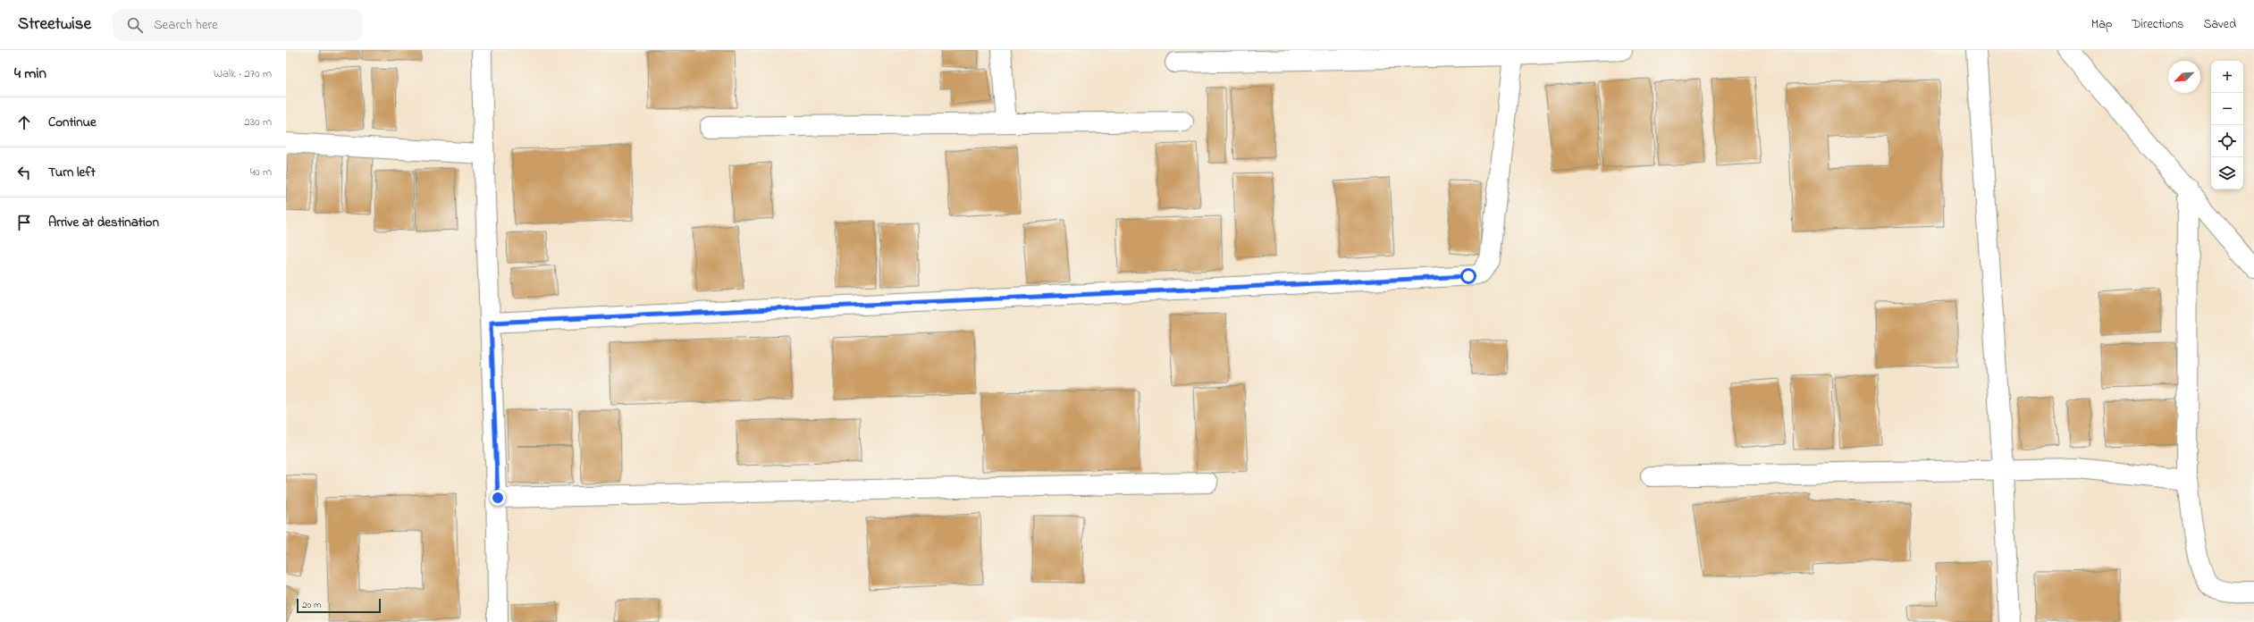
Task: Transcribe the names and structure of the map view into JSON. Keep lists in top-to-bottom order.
{
  "scale_bar": "20 m",
  "north": "bottom left",
  "page": {
    "header": "Streetwise",
    "search": "Search here",
    "nav": ["Map", "Directions", "Saved"],
    "heading": ["4 min", "Walk · 270 m"],
    "map_buttons": ["+", "−"],
    "list": [
      ["Continue", "230 m"],
      ["Turn left", "40 m"],
      "Arrive at destination"
    ],
    "scale": "20 m"
  }
}
